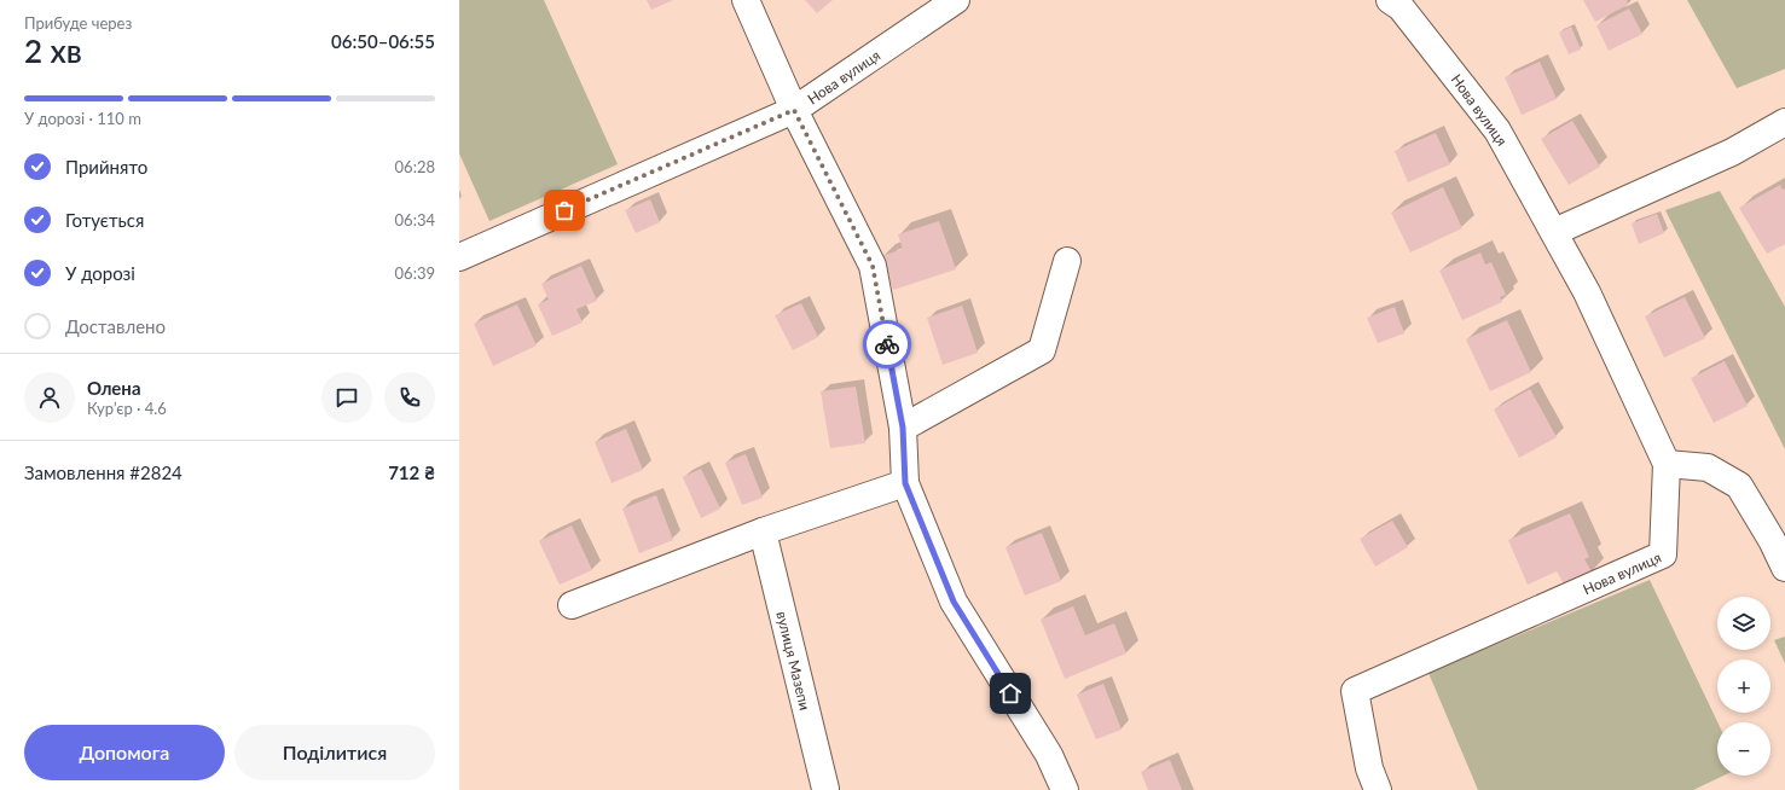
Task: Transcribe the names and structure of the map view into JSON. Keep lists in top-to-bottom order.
{
  "streets": {
    "street": ["Нова вулиця", "вулиця Мазепи"]
  },
  "page": {
    "heading": ["2 хв", "Прибуде через", "06:50–06:55"],
    "panel": [
      "Олена",
      "Кур’єр · 4.6",
      "Замовлення #2824",
      "712 ₴"
    ],
    "bar": "У дорозі · 110 m",
    "list": [
      ["Прийнято", "06:28"],
      ["Готується", "06:34"],
      ["У дорозі", "06:39"],
      "Доставлено"
    ],
    "map_buttons": ["+", "−"],
    "buttons": ["Допомога", "Поділитися"]
  }
}
